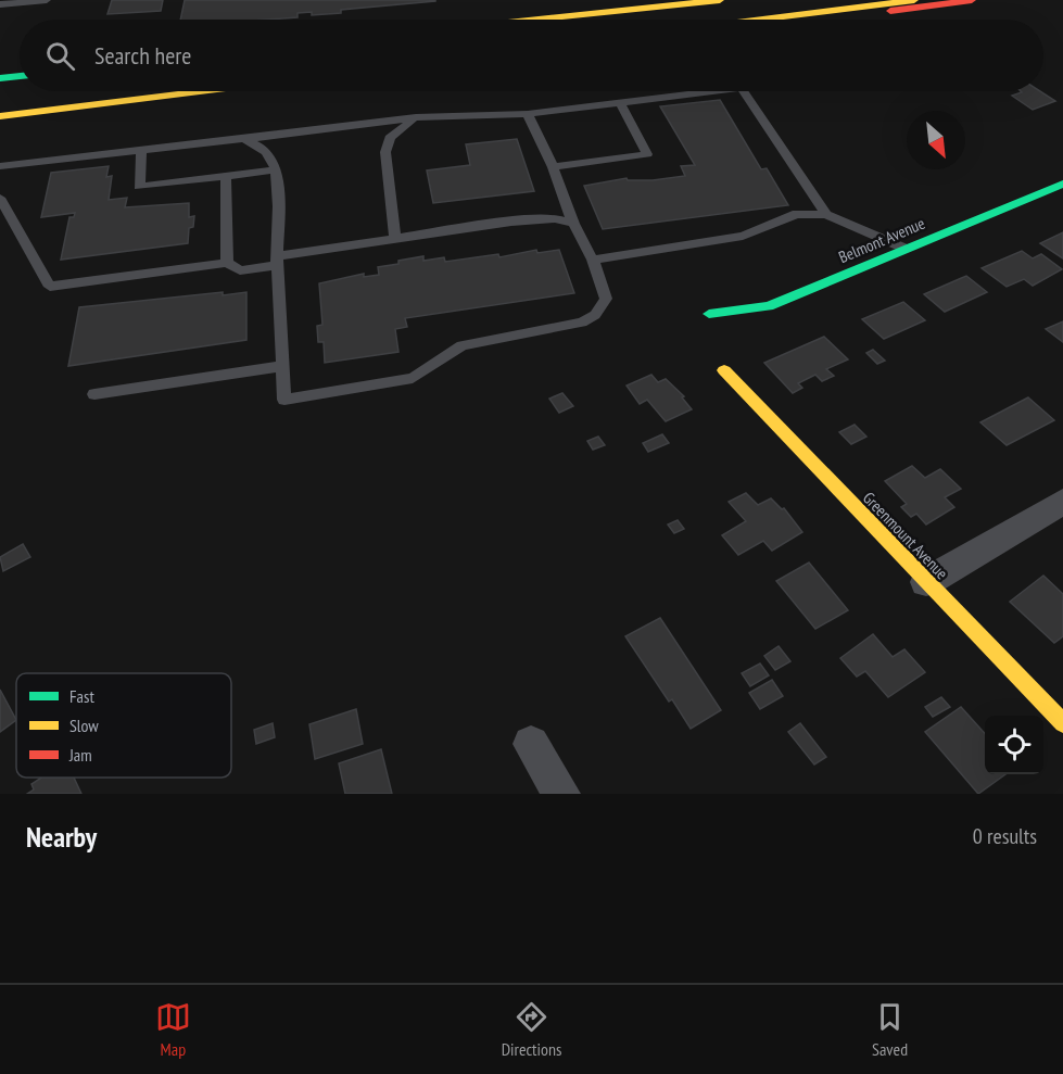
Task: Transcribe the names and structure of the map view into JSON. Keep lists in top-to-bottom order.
{
  "streets": {
    "main road": ["Belmont Avenue", "Greenmount Avenue"]
  },
  "legend": ["Fast", "Slow", "Jam"],
  "north": "bottom right",
  "page": {
    "search": "Search here",
    "heading": ["Nearby", "0 results"],
    "nav": ["Map", "Directions", "Saved"]
  }
}
